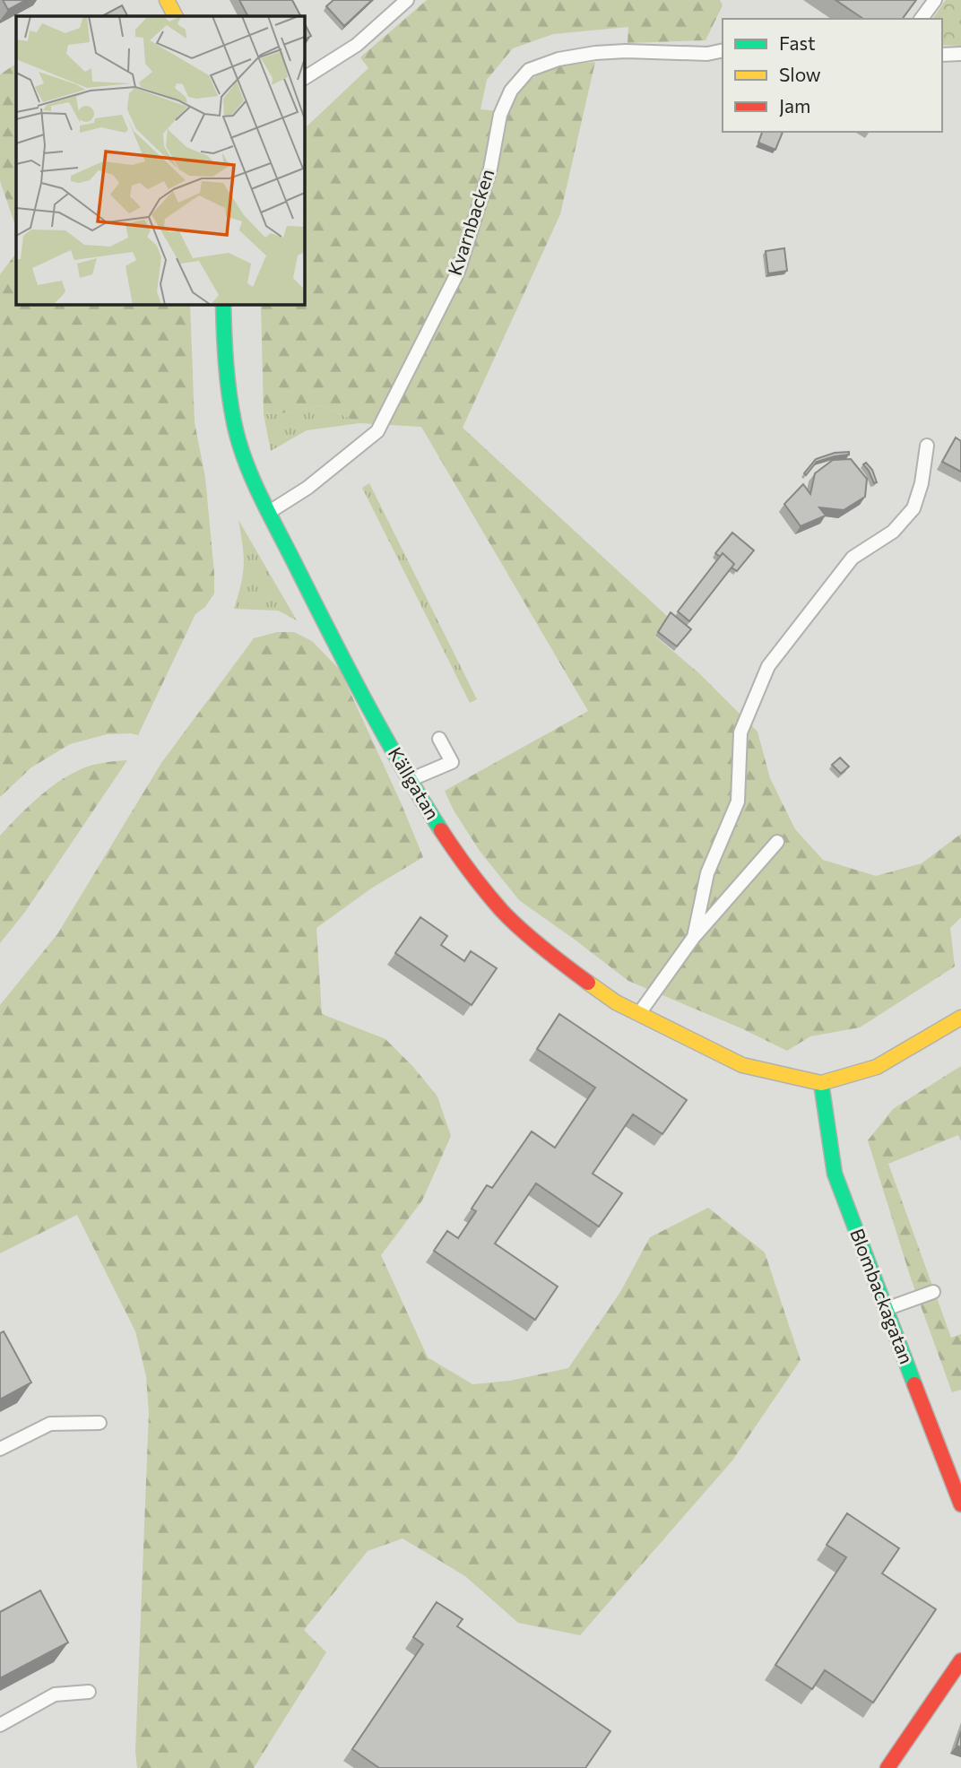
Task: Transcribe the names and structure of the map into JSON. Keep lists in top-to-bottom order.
{
  "streets": {
    "street": ["Källgatan", "Blombackagatan"],
    "lane": ["Kvarnbacken"]
  },
  "crossings": [
    ["Kvarnbacken", "Källgatan"],
    ["Källgatan", "Blombackagatan"]
  ],
  "legend": ["Fast", "Slow", "Jam"]
}
